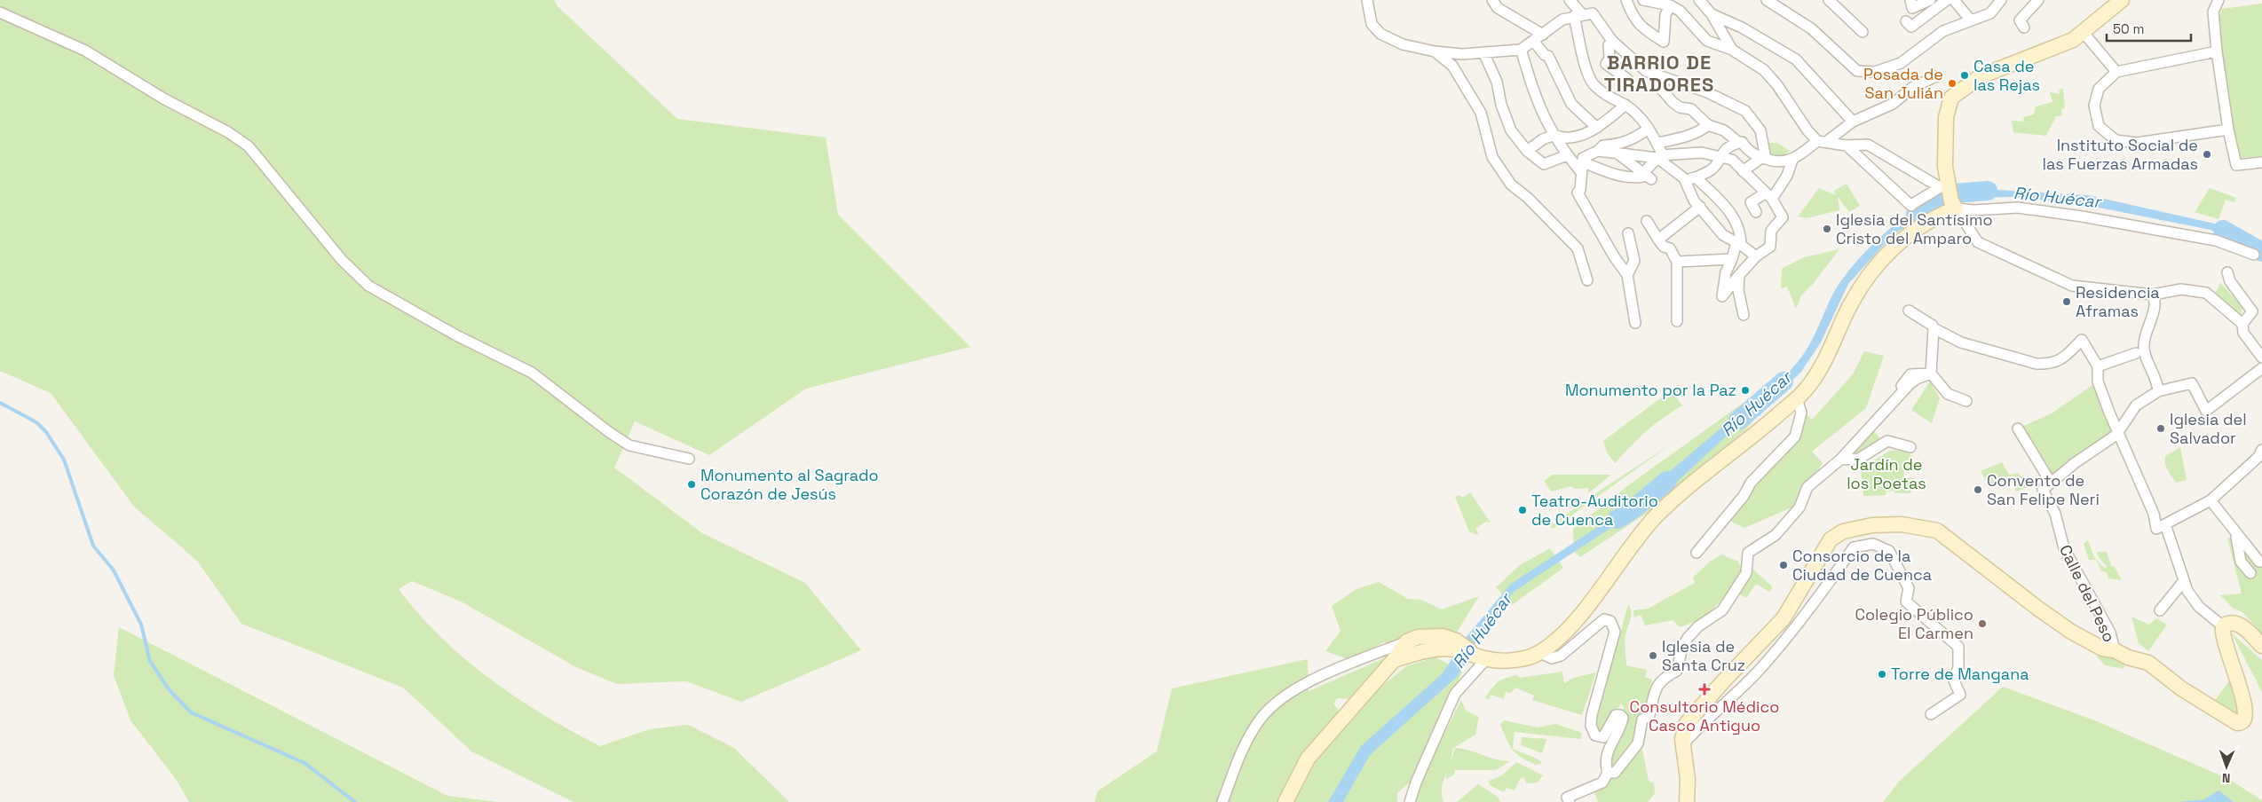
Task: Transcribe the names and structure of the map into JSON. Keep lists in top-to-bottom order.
{
  "streets": {
    "street": ["Calle del Peso"]
  },
  "districts": ["BARRIO DE TIRADORES"],
  "water": ["Río Huécar"],
  "parks": ["Jardín de los Poetas"],
  "places": {
    "other": [
      "Casa de las Rejas",
      "Posada de San Julián",
      "Instituto Social de las Fuerzas Armadas",
      "Iglesia del Santísimo Cristo del Amparo",
      "Residencia Aframas",
      "Monumento por la Paz",
      "Iglesia del Salvador",
      "Monumento al Sagrado Corazón de Jesús",
      "Convento de San Felipe Neri",
      "Teatro-Auditorio de Cuenca",
      "Consorcio de la Ciudad de Cuenca",
      "Colegio Público El Carmen",
      "Iglesia de Santa Cruz",
      "Torre de Mangana"
    ],
    "health": ["Consultorio Médico Casco Antiguo"]
  },
  "scale_bar": "50 m",
  "north": "bottom"
}
